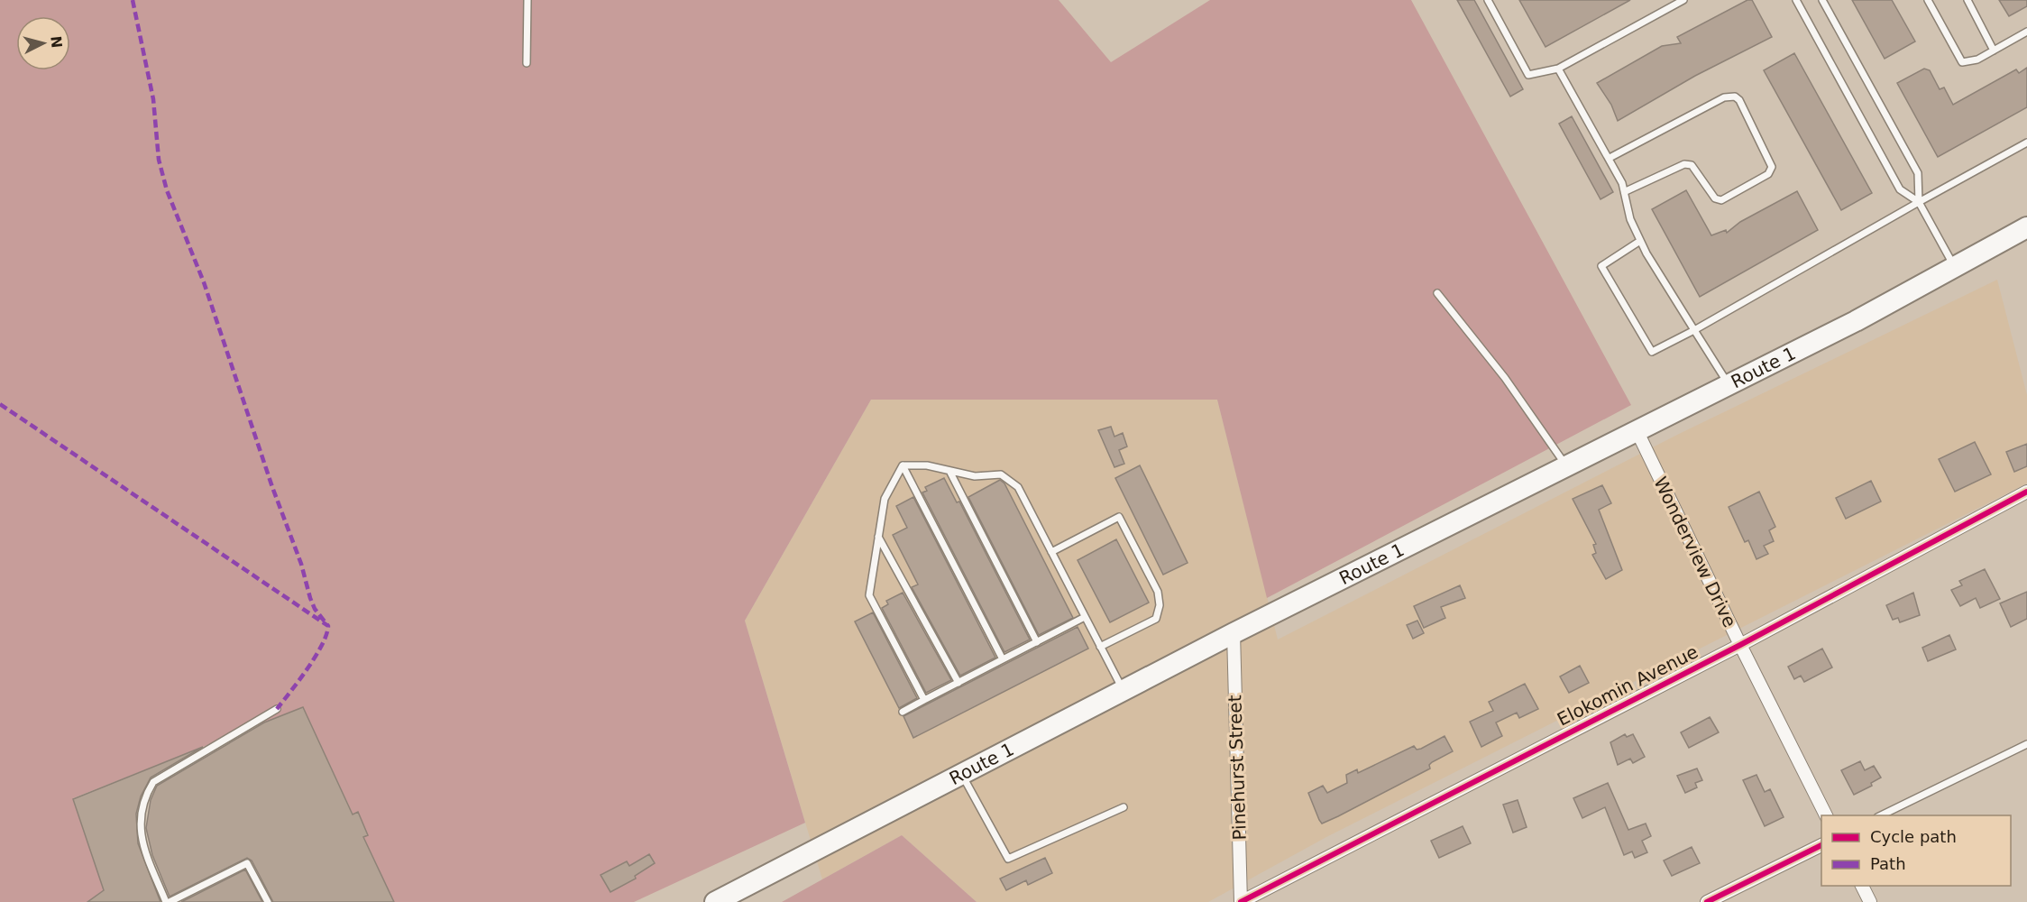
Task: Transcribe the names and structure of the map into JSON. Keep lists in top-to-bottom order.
{
  "streets": {
    "main road": ["Route 1"],
    "street": ["Wonderview Drive", "Elokomin Avenue", "Pinehurst Street"]
  },
  "crossings": [
    ["Route 1", "Wonderview Drive"],
    ["Route 1", "Pinehurst Street"],
    ["Wonderview Drive", "Elokomin Avenue"],
    ["Elokomin Avenue", "Pinehurst Street"]
  ],
  "legend": ["Cycle path", "Path"],
  "north": "right"
}
